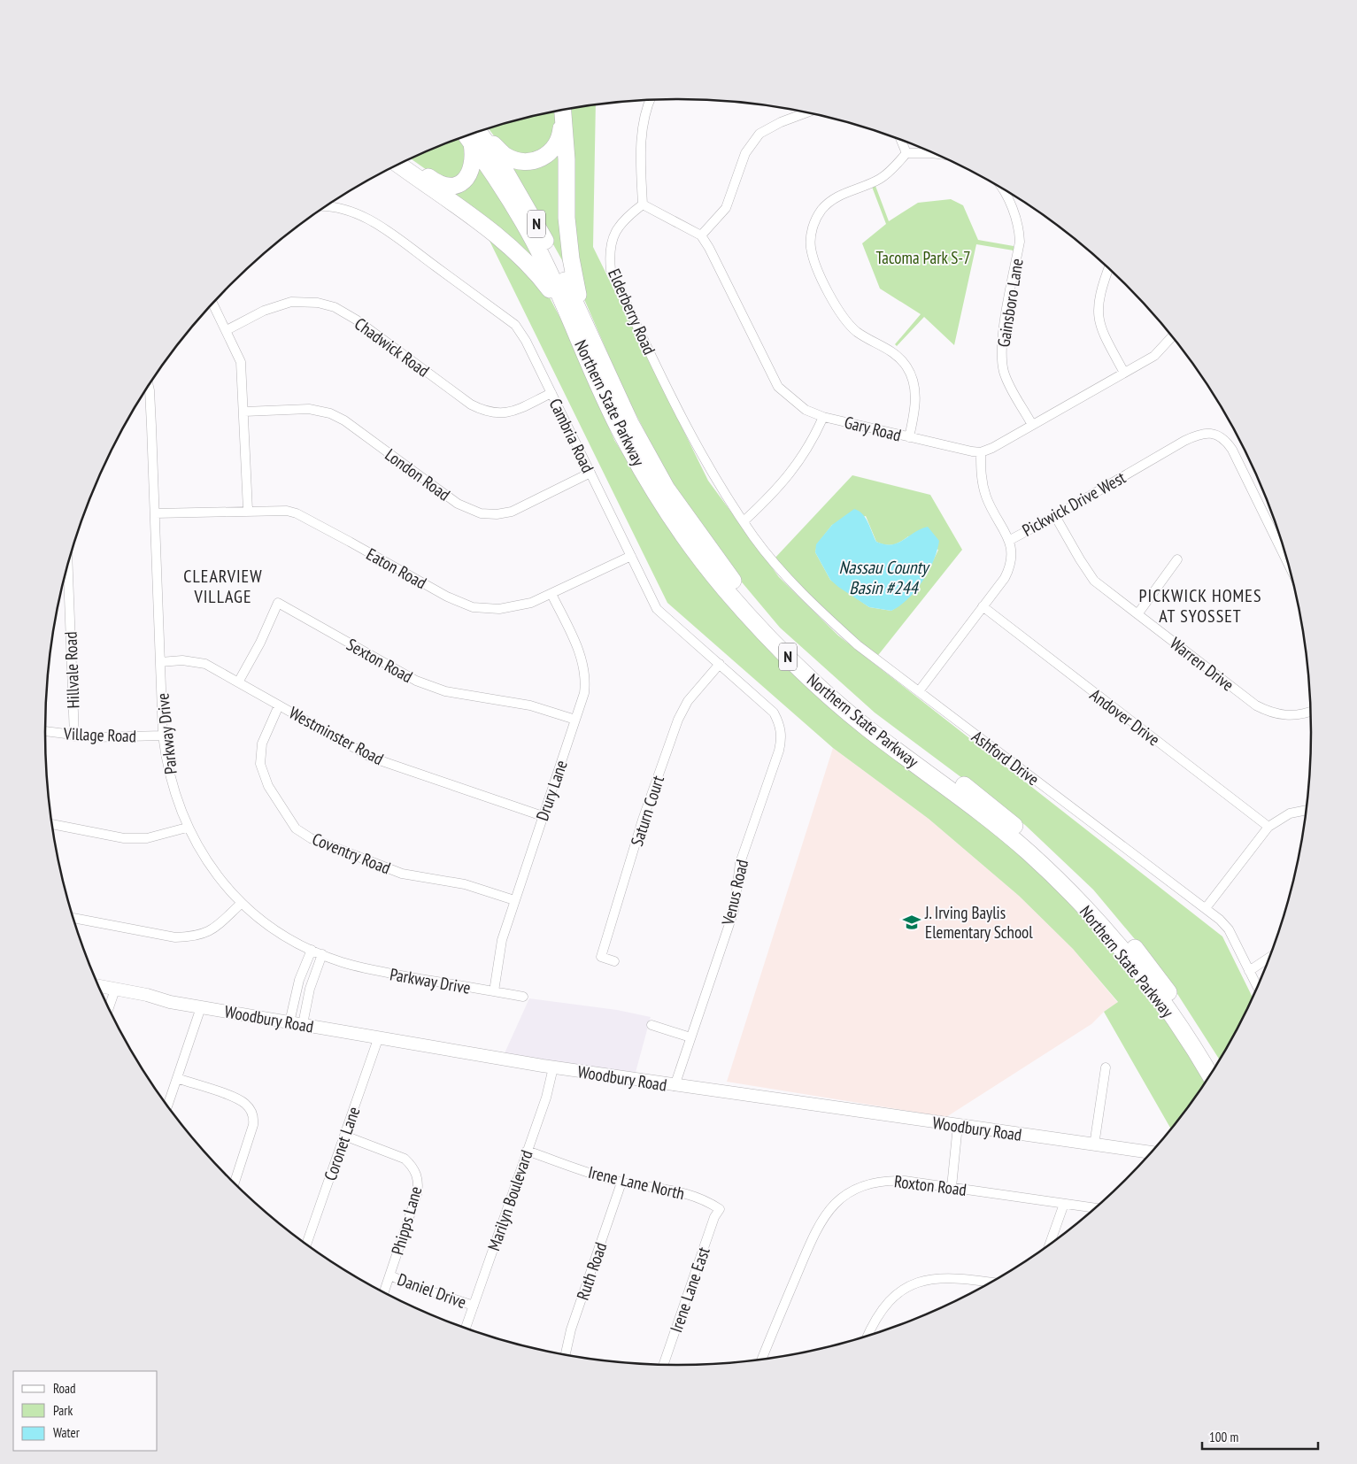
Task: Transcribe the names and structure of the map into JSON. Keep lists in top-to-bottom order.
{
  "streets": {
    "highway": ["N", "Northern State Parkway"],
    "main road": ["Woodbury Road"],
    "street": [
      "Gainsboro Lane",
      "Elderberry Road",
      "Chadwick Road",
      "Gary Road",
      "Cambria Road",
      "London Road",
      "Pickwick Drive West",
      "Eaton Road",
      "Sexton Road",
      "Warren Drive",
      "Hillvale Road",
      "Andover Drive",
      "Parkway Drive",
      "Village Road",
      "Westminster Road",
      "Ashford Drive",
      "Drury Lane",
      "Saturn Court",
      "Coventry Road",
      "Venus Road",
      "Coronet Lane",
      "Irene Lane North",
      "Roxton Road",
      "Marilyn Boulevard",
      "Phipps Lane",
      "Ruth Road",
      "Irene Lane East",
      "Daniel Drive"
    ]
  },
  "crossings": [
    ["Elderberry Road", "Ashford Drive"],
    ["Chadwick Road", "Cambria Road"],
    ["Cambria Road", "London Road"],
    ["Cambria Road", "Eaton Road"],
    ["Cambria Road", "Saturn Court"],
    ["Cambria Road", "Venus Road"],
    ["Pickwick Drive West", "Warren Drive"],
    ["Pickwick Drive West", "Andover Drive"],
    ["Pickwick Drive West", "Ashford Drive"],
    ["Eaton Road", "Parkway Drive"],
    ["Eaton Road", "Drury Lane"],
    ["Sexton Road", "Westminster Road"],
    ["Sexton Road", "Drury Lane"],
    ["Hillvale Road", "Village Road"],
    ["Parkway Drive", "Village Road"],
    ["Parkway Drive", "Westminster Road"],
    ["Parkway Drive", "Drury Lane"],
    ["Westminster Road", "Drury Lane"],
    ["Westminster Road", "Coventry Road"],
    ["Drury Lane", "Coventry Road"],
    ["Venus Road", "Woodbury Road"],
    ["Woodbury Road", "Coronet Lane"],
    ["Woodbury Road", "Marilyn Boulevard"],
    ["Coronet Lane", "Phipps Lane"],
    ["Irene Lane North", "Marilyn Boulevard"],
    ["Irene Lane North", "Ruth Road"],
    ["Irene Lane North", "Irene Lane East"],
    ["Marilyn Boulevard", "Daniel Drive"],
    ["Phipps Lane", "Daniel Drive"]
  ],
  "districts": ["CLEARVIEW VILLAGE", "PICKWICK HOMES AT SYOSSET"],
  "water": ["Nassau County Basin #244"],
  "parks": ["Tacoma Park S-7"],
  "places": {
    "school or university": ["J. Irving Baylis Elementary School"]
  },
  "legend": ["Road", "Park", "Water"],
  "scale_bar": "100 m"
}
